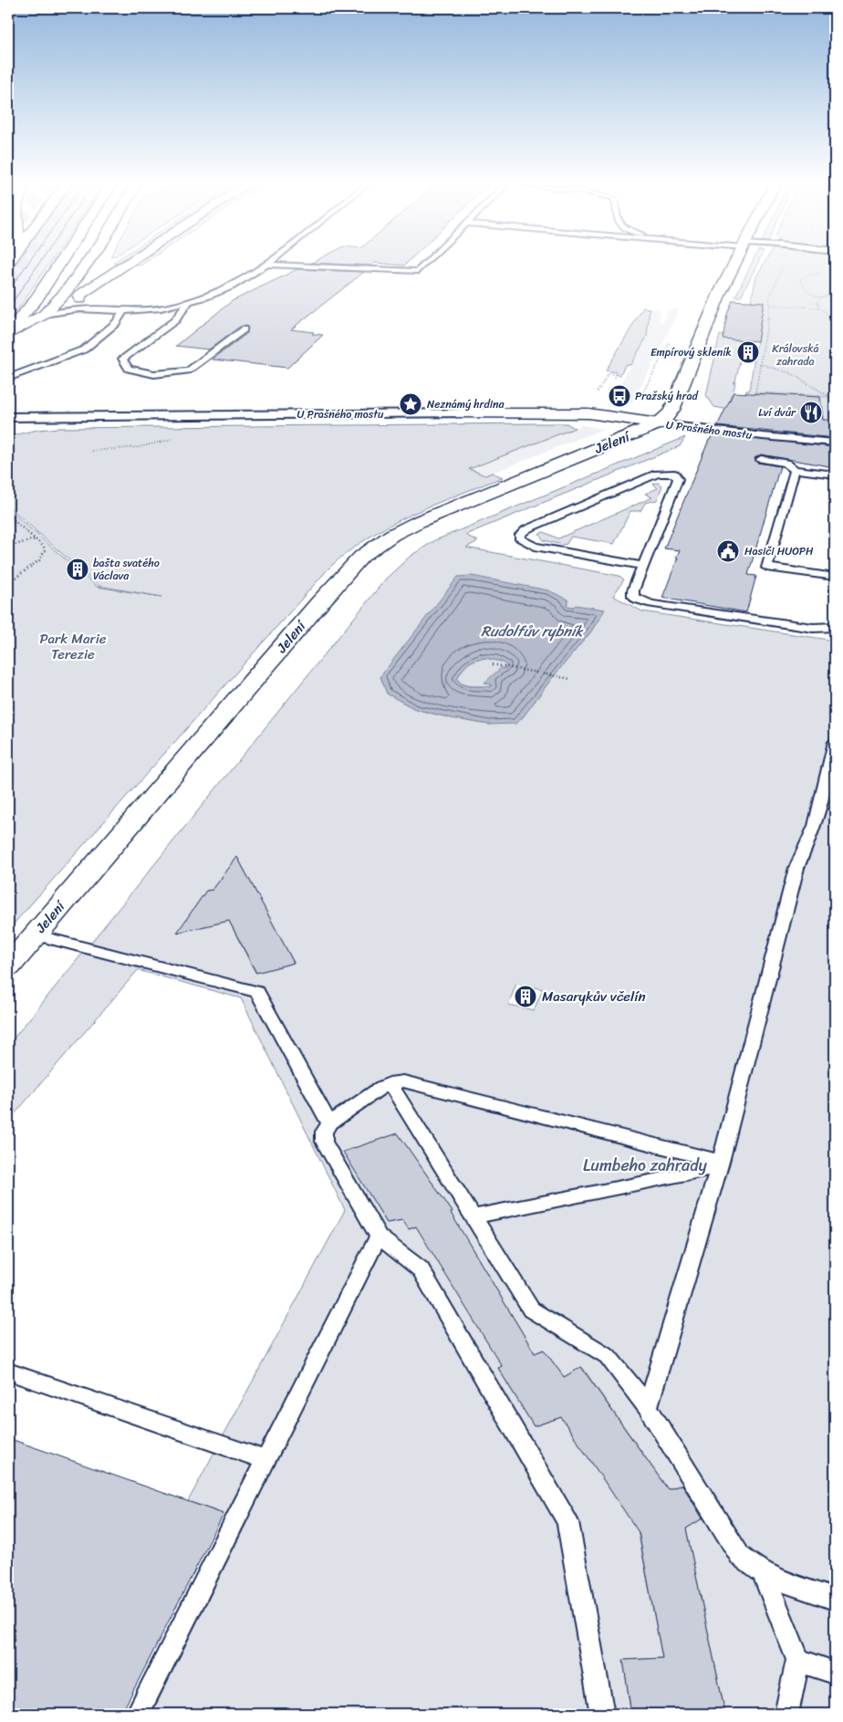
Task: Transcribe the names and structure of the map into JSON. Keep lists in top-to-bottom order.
{
  "streets": {
    "main road": ["U Prašného mostu", "Jelení"]
  },
  "crossings": [
    ["U Prašného mostu", "Jelení"]
  ],
  "water": ["Rudolfův rybník"],
  "parks": ["Královská zahrada", "Park Marie Terezie", "Lumbeho zahrady"],
  "places": {
    "building": ["Empírový skleník", "bašta svatého Václava", "Masarykův včelín"],
    "bus stop": ["Pražský hrad"],
    "place": ["Neznámý hrdina"],
    "restaurant": ["Lví dvůr"],
    "public building": ["Hasiči HUOPH"]
  }
}
